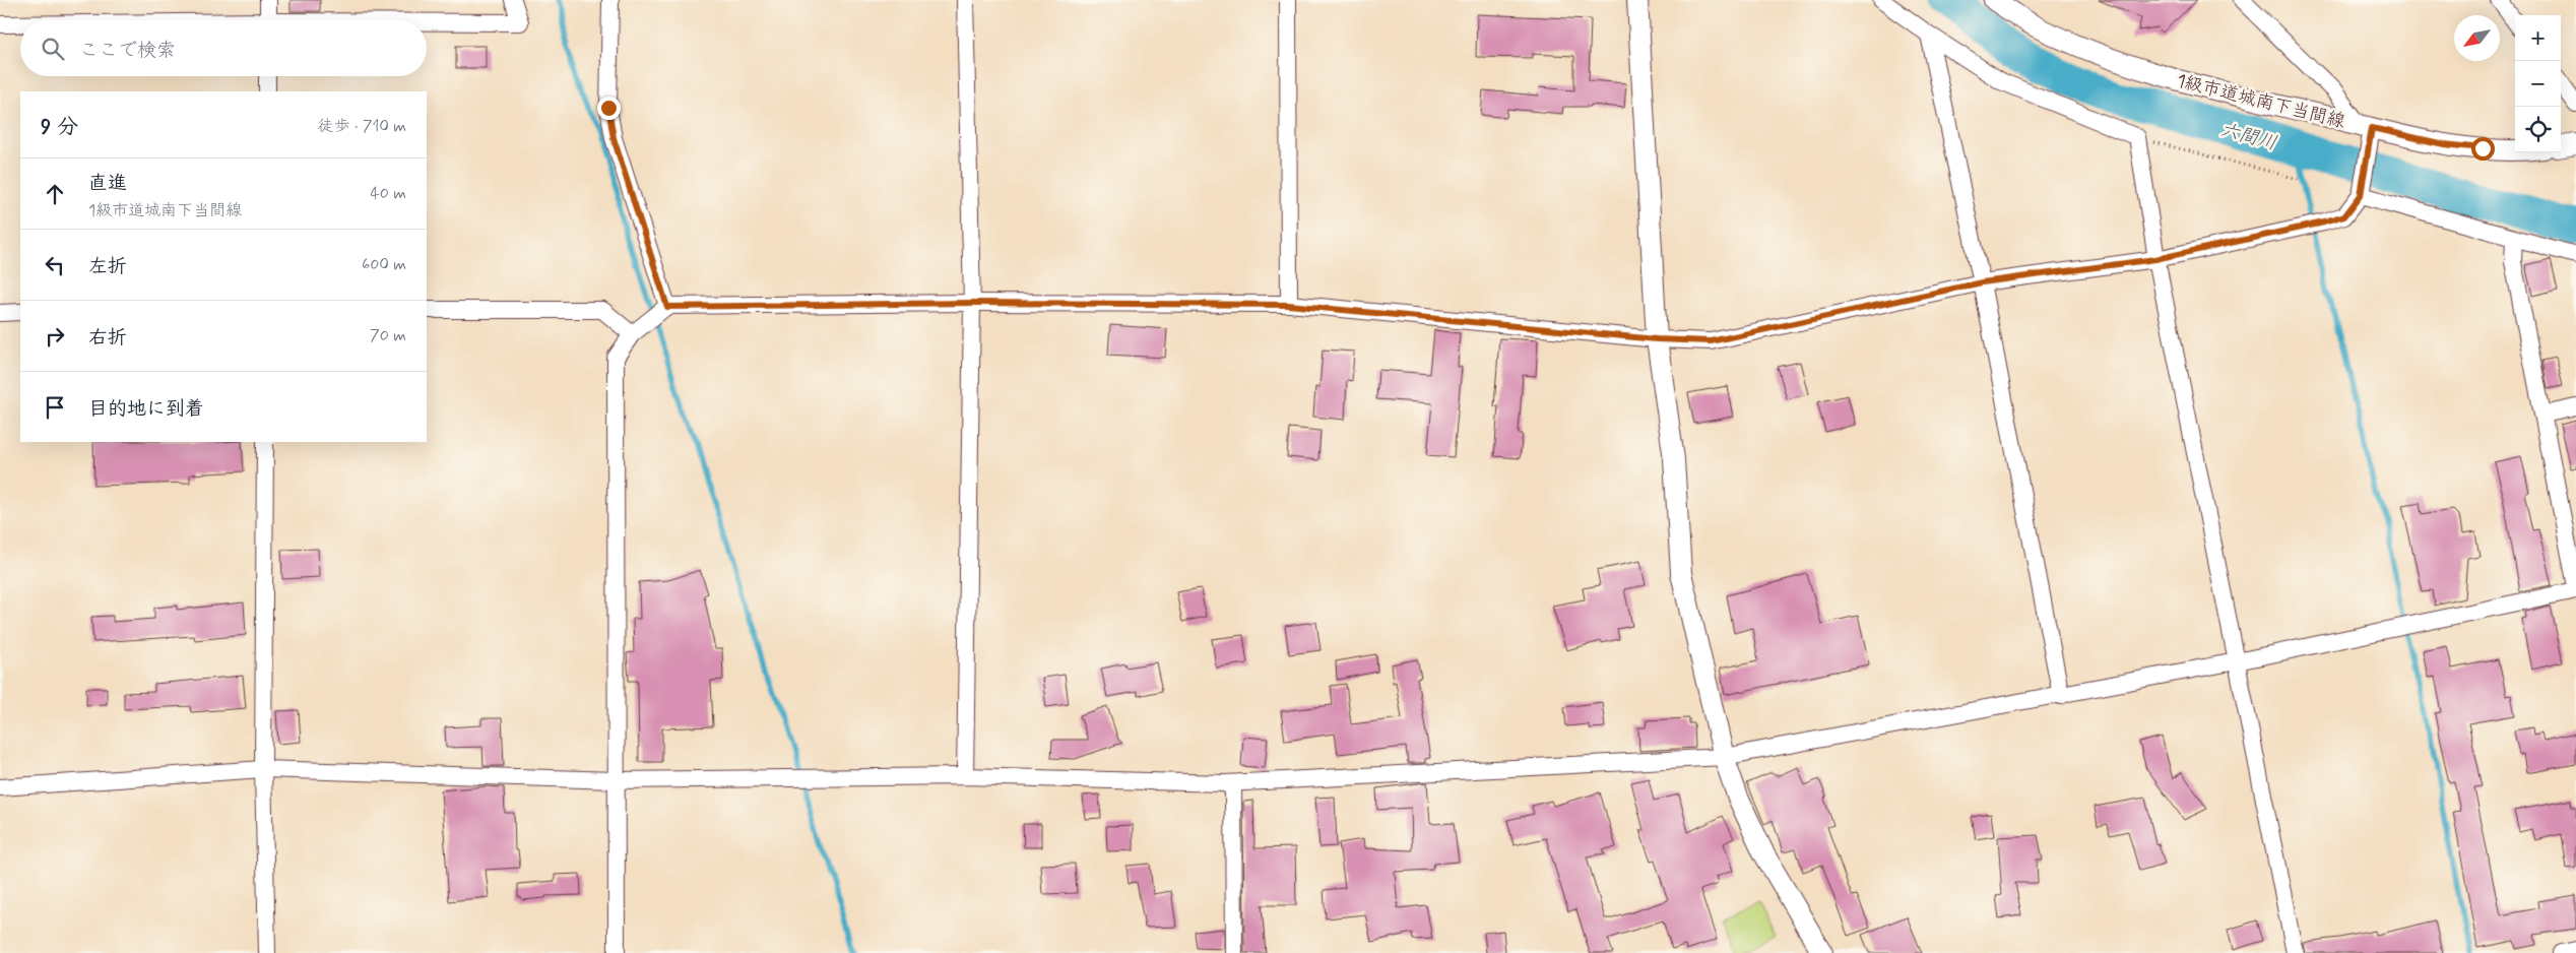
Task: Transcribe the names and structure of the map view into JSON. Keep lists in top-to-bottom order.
{
  "streets": {
    "street": ["1級市道城南下当間線"]
  },
  "water": ["六間川"],
  "north": "bottom left",
  "page": {
    "map_buttons": ["+", "−"],
    "search": "ここで検索",
    "heading": ["9 分", "徒歩 · 710 m"],
    "list": [
      ["直進", "1級市道城南下当間線", "40 m"],
      ["左折", "600 m"],
      ["右折", "70 m"],
      "目的地に到着"
    ]
  }
}
